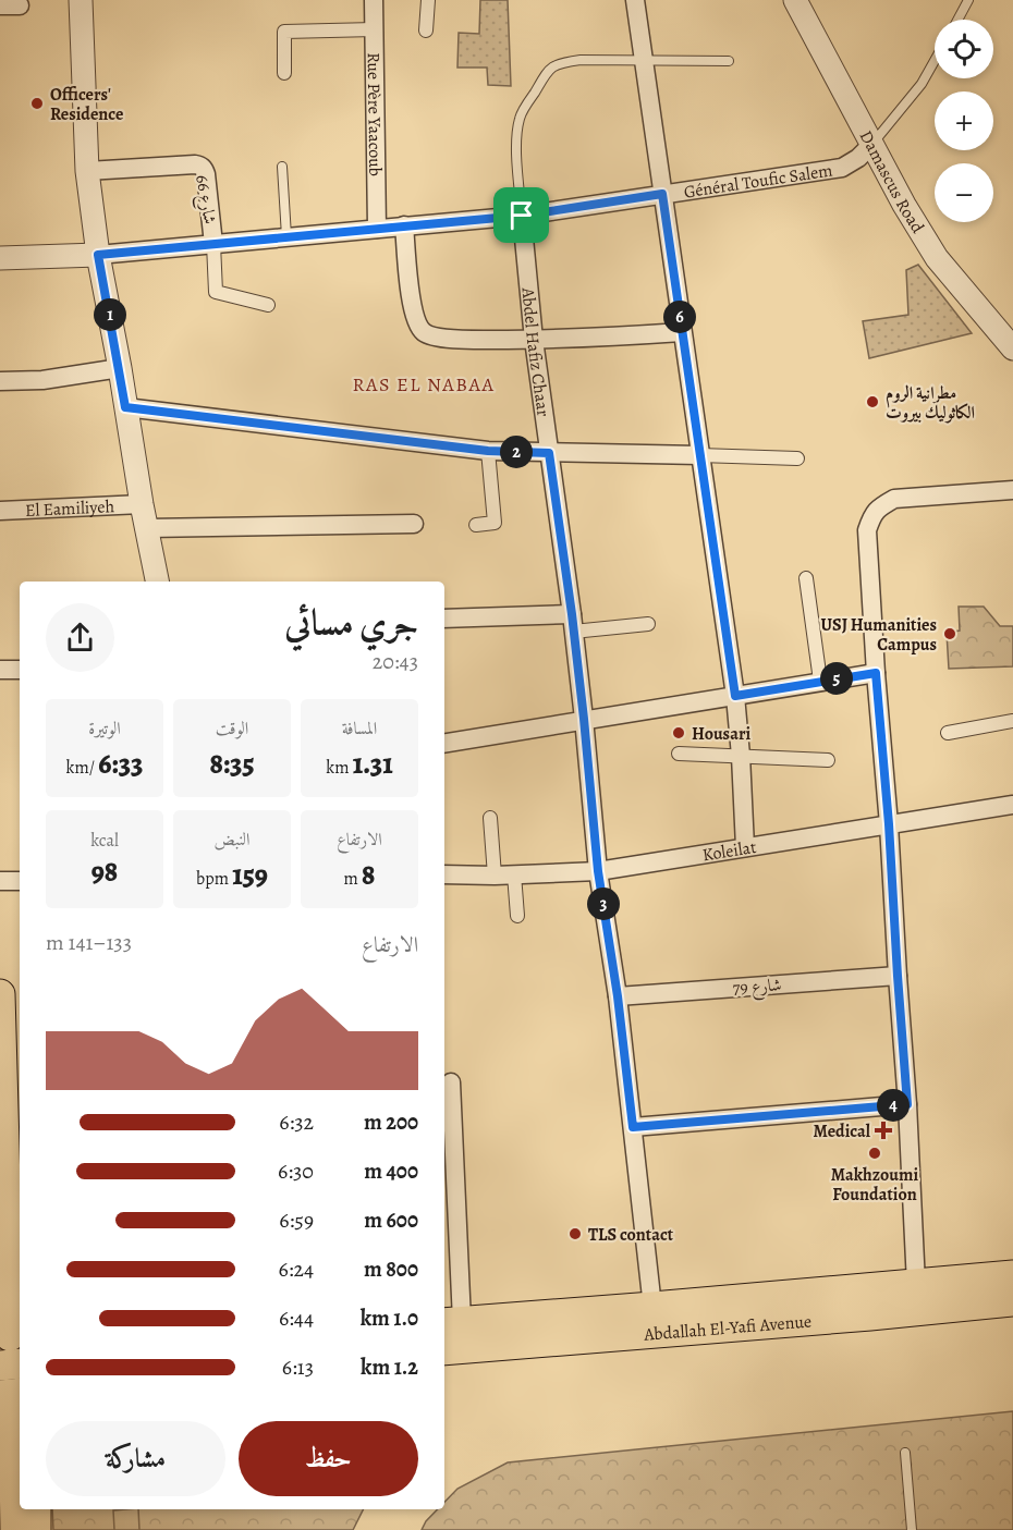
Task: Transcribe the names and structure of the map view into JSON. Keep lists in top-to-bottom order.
{
  "streets": {
    "main road": ["Abdallah El-Yafi Avenue"],
    "street": [
      "Rue Père Yaacoub",
      "Général Toufic Salem",
      "Damascus Road",
      "شارع 66",
      "Abdel Hafiz Chaar",
      "El Eamiliyeh",
      "Koleilat",
      "شارع 79"
    ]
  },
  "crossings": [
    ["Rue Père Yaacoub", "Général Toufic Salem"],
    ["Général Toufic Salem", "Damascus Road"],
    ["Général Toufic Salem", "شارع 66"],
    ["Général Toufic Salem", "Abdel Hafiz Chaar"],
    ["Abdel Hafiz Chaar", "Koleilat"],
    ["Abdel Hafiz Chaar", "شارع 79"],
    ["Abdel Hafiz Chaar", "Abdallah El-Yafi Avenue"]
  ],
  "districts": ["RAS EL NABAA"],
  "places": {
    "other": [
      "Officers' Residence",
      "مطرانية الروم الكاثوليك بيروت",
      "USJ Humanities Campus",
      "Housari",
      "Makhzoumi Foundation",
      "TLS contact"
    ],
    "health": ["Medical"]
  },
  "page": {
    "map_buttons": ["+", "−"],
    "pins": [
      "1",
      "6",
      "2",
      "5",
      "3",
      "4"
    ],
    "heading": ["جري مسائي", "20:43"],
    "stats": [
      ["المسافة", "1.31 km"],
      ["الوقت", "8:35"],
      ["الوتيرة", "6:33 /km"],
      ["الارتفاع", "8 m"],
      ["النبض", "159 bpm"],
      ["kcal", "98"]
    ],
    "chart": ["الارتفاع", "133–141 m"],
    "list": [
      {
        "name": "200 m",
        "note": "6:32"
      },
      {
        "name": "400 m",
        "note": "6:30"
      },
      {
        "name": "600 m",
        "note": "6:59"
      },
      {
        "name": "800 m",
        "note": "6:24"
      },
      {
        "name": "1.0 km",
        "note": "6:44"
      },
      {
        "name": "1.2 km",
        "note": "6:13"
      }
    ],
    "buttons": ["حفظ", "مشاركة"]
  }
}
